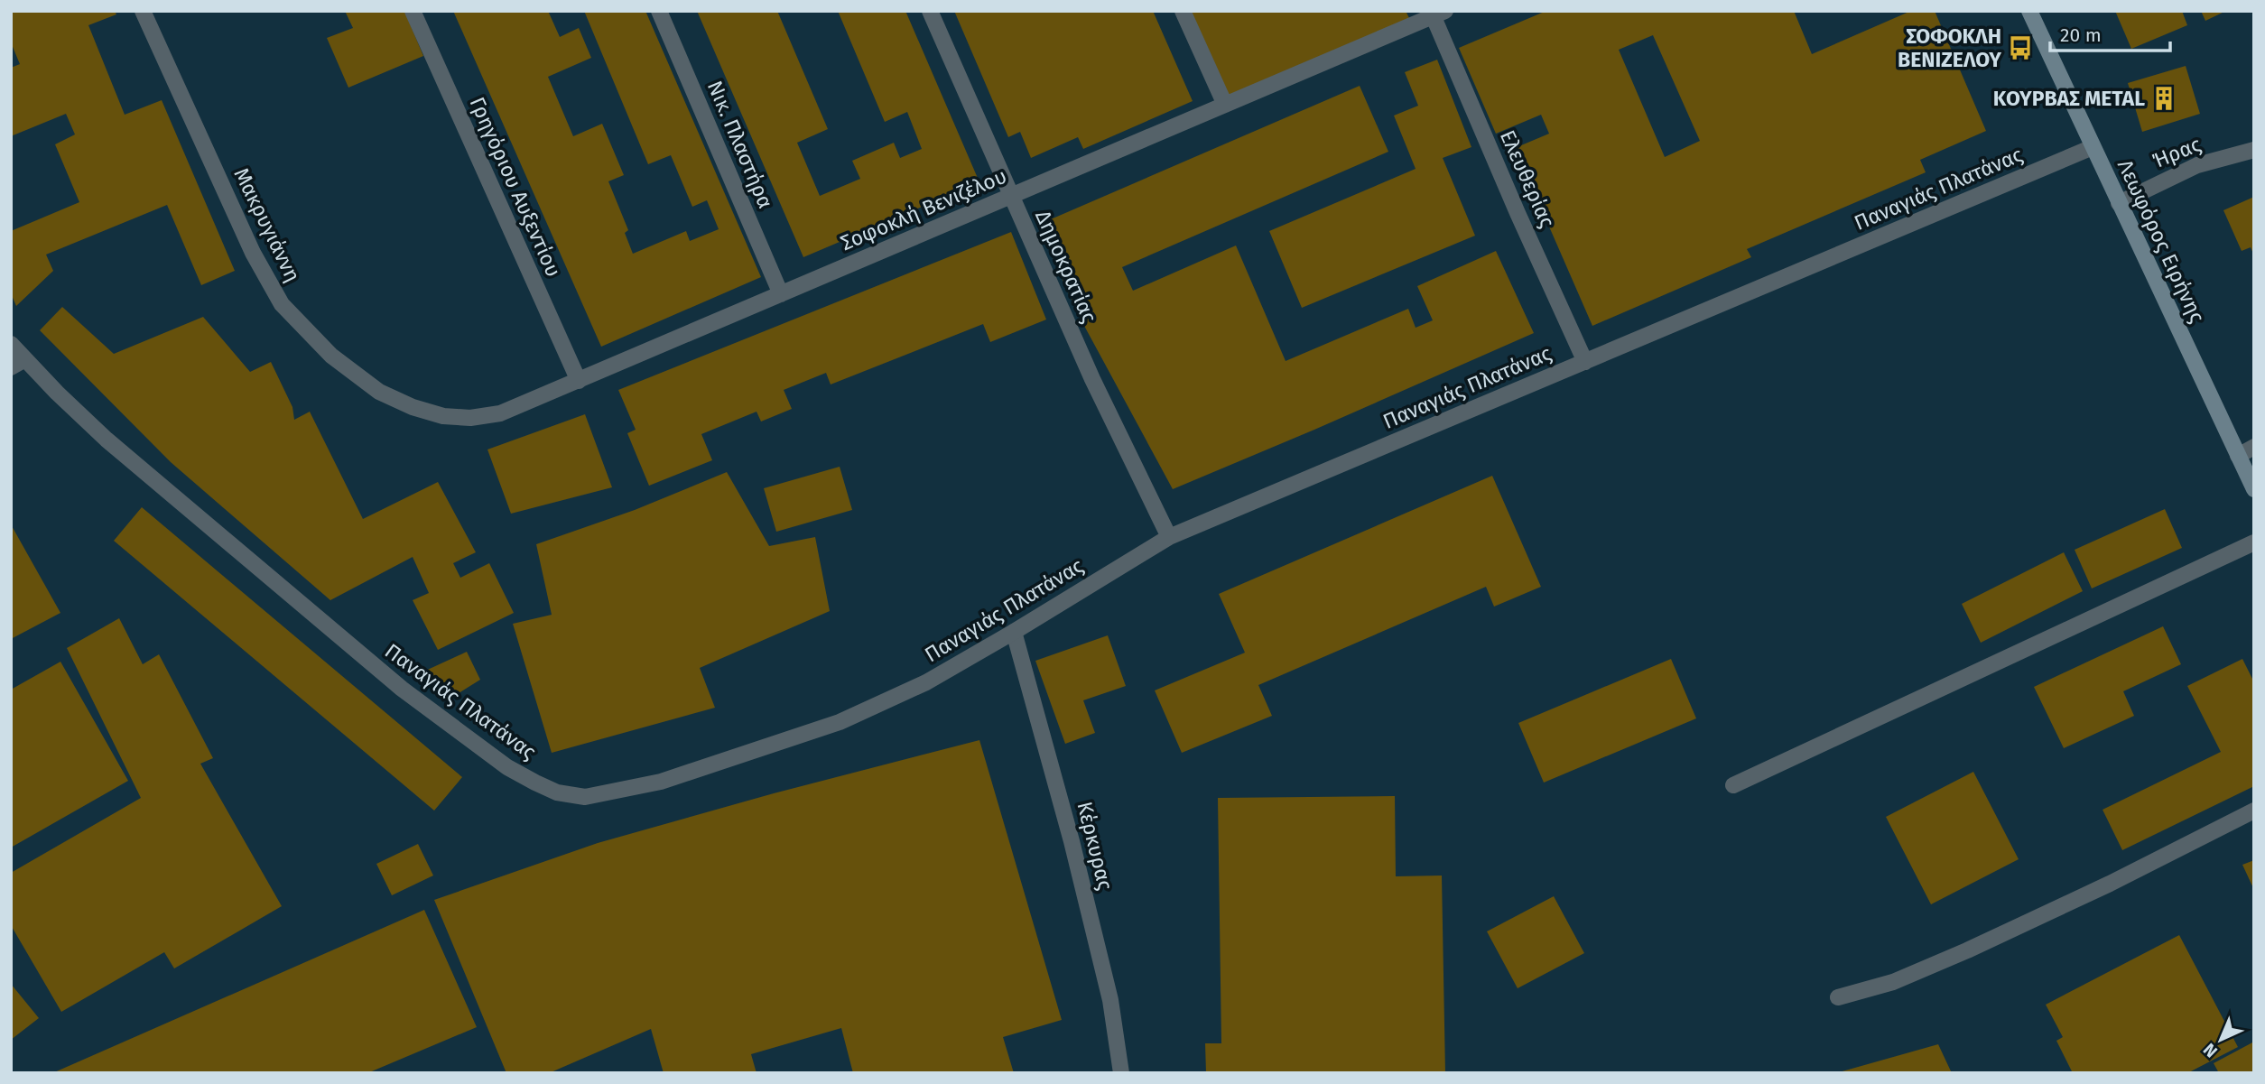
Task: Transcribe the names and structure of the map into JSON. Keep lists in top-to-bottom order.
{
  "streets": {
    "street": [
      "Νικ. Πλαστήρα",
      "Ήρας",
      "Ελευθερίας",
      "Γρηγόριου Αυξεντίου",
      "Παναγιάς Πλατάνας",
      "Σοφοκλή Βενιζέλου",
      "Μακρυγιάννη",
      "Λεωφόρος Ειρήνης",
      "Δημοκρατίας",
      "Κέρκυρας"
    ]
  },
  "crossings": [
    ["Νικ. Πλαστήρα", "Σοφοκλή Βενιζέλου"],
    ["Ήρας", "Λεωφόρος Ειρήνης"],
    ["Ελευθερίας", "Παναγιάς Πλατάνας"],
    ["Ελευθερίας", "Σοφοκλή Βενιζέλου"],
    ["Γρηγόριου Αυξεντίου", "Σοφοκλή Βενιζέλου"],
    ["Παναγιάς Πλατάνας", "Λεωφόρος Ειρήνης"],
    ["Παναγιάς Πλατάνας", "Δημοκρατίας"],
    ["Παναγιάς Πλατάνας", "Κέρκυρας"],
    ["Σοφοκλή Βενιζέλου", "Μακρυγιάννη"],
    ["Σοφοκλή Βενιζέλου", "Δημοκρατίας"]
  ],
  "places": {
    "bus stop": ["ΣΟΦΟΚΛΗ ΒΕΝΙΖΕΛΟΥ"],
    "building": ["ΚΟΥΡΒΑΣ METAL"]
  },
  "scale_bar": "20 m",
  "north": "bottom left"
}
